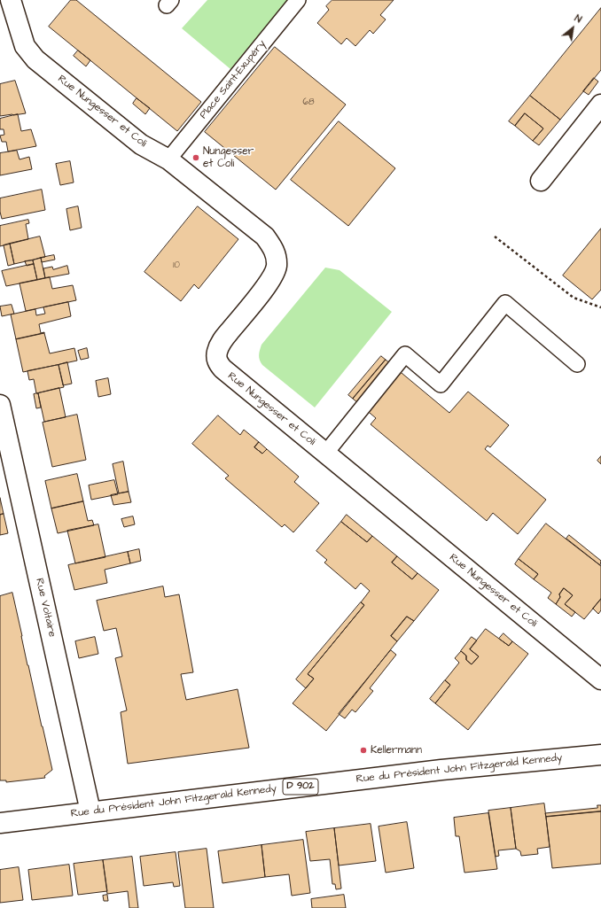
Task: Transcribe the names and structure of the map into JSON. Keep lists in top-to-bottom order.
{
  "streets": {
    "street": [
      "Rue Nungesser et Coli",
      "Rue Voltaire",
      "Rue du Président John Fitzgerald Kennedy",
      "D 902"
    ],
    "lane": ["Place Saint-Exupéry"]
  },
  "crossings": [
    ["Place Saint-Exupéry", "Rue Nungesser et Coli"],
    ["Rue Voltaire", "Rue du Président John Fitzgerald Kennedy"]
  ],
  "places": ["Nungesser et Coli", "Kellermann"],
  "house_numbers": ["68", "10"],
  "north": "top right"
}
